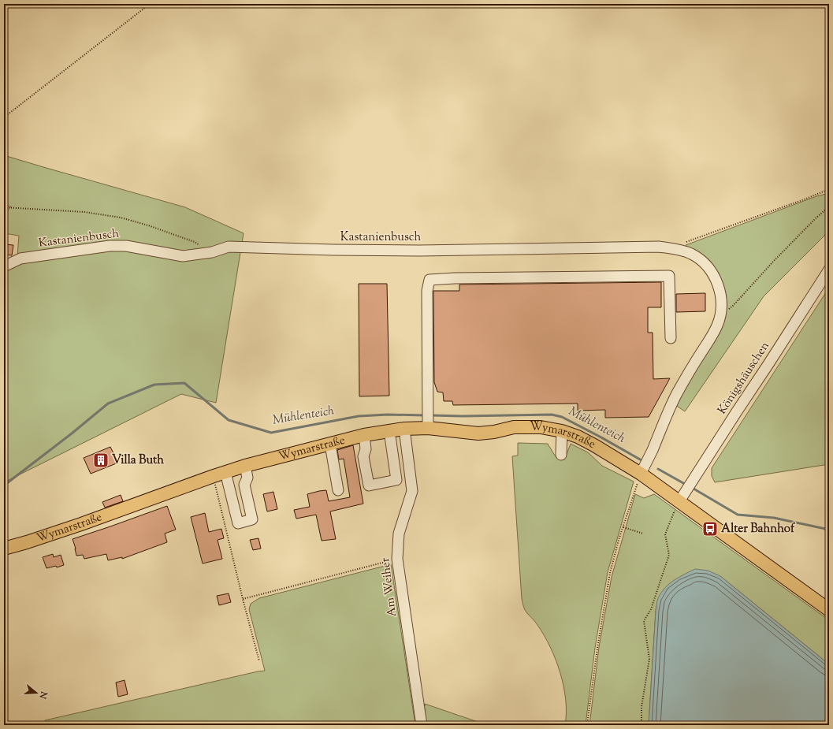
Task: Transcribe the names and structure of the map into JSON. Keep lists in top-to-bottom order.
{
  "streets": {
    "main road": ["Wymarstraße"],
    "street": ["Kastanienbusch", "Königshäuschen", "Am Weiher"]
  },
  "crossings": [
    ["Kastanienbusch", "Wymarstraße"],
    ["Königshäuschen", "Wymarstraße"],
    ["Wymarstraße", "Am Weiher"]
  ],
  "water": ["Mühlenteich"],
  "places": {
    "building": ["Villa Buth"],
    "bus stop": ["Alter Bahnhof"]
  },
  "north": "right"
}
